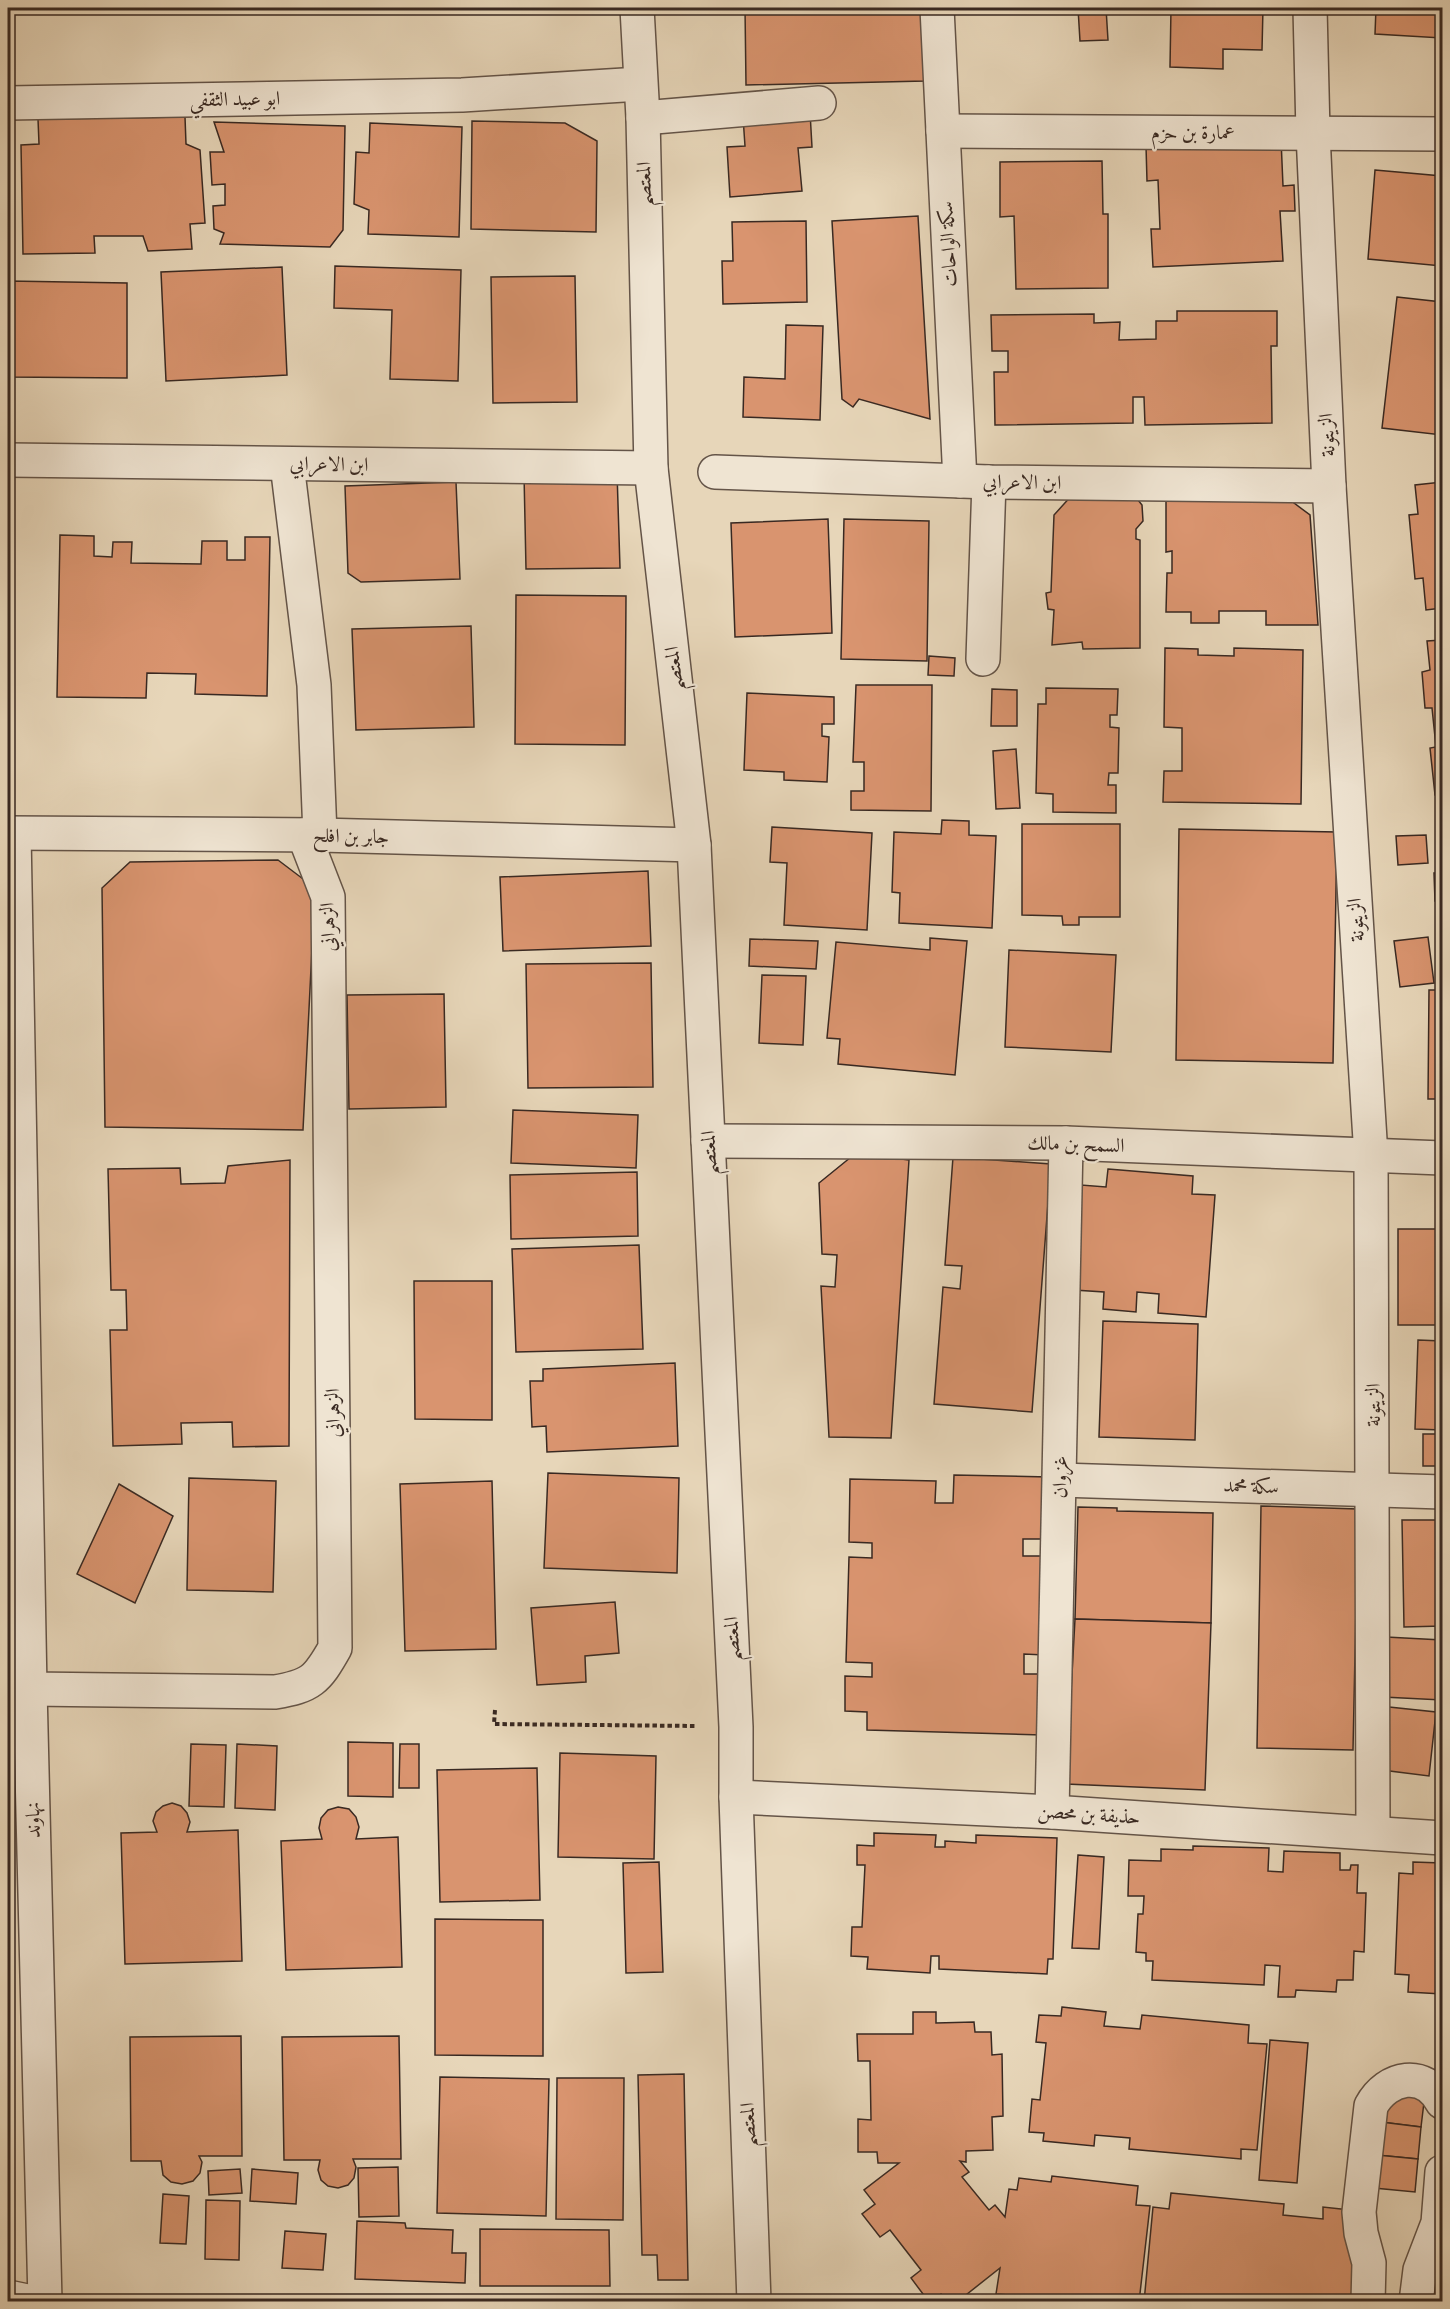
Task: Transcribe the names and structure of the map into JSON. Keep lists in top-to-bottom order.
{
  "streets": {
    "street": [
      "ابو عبيد الثقفي",
      "عمارة بن حزم",
      "المعتصم",
      "سكة الواحات",
      "الزيتونة",
      "ابن الاعرابي",
      "جابر بن افلح",
      "الزهراني",
      "السمح بن مالك",
      "غزوان",
      "سكة محمد",
      "حذيفة بن محصن",
      "نهاوند"
    ]
  },
  "crossings": [
    ["ابو عبيد الثقفي", "المعتصم"],
    ["عمارة بن حزم", "سكة الواحات"],
    ["عمارة بن حزم", "الزيتونة"],
    ["المعتصم", "ابن الاعرابي"],
    ["المعتصم", "جابر بن افلح"],
    ["المعتصم", "السمح بن مالك"],
    ["المعتصم", "حذيفة بن محصن"],
    ["سكة الواحات", "ابن الاعرابي"],
    ["الزيتونة", "ابن الاعرابي"],
    ["الزيتونة", "السمح بن مالك"],
    ["الزيتونة", "سكة محمد"],
    ["الزيتونة", "حذيفة بن محصن"],
    ["ابن الاعرابي", "الزهراني"],
    ["جابر بن افلح", "الزهراني"],
    ["جابر بن افلح", "نهاوند"],
    ["الزهراني", "نهاوند"],
    ["السمح بن مالك", "غزوان"],
    ["غزوان", "سكة محمد"],
    ["غزوان", "حذيفة بن محصن"]
  ]
}
